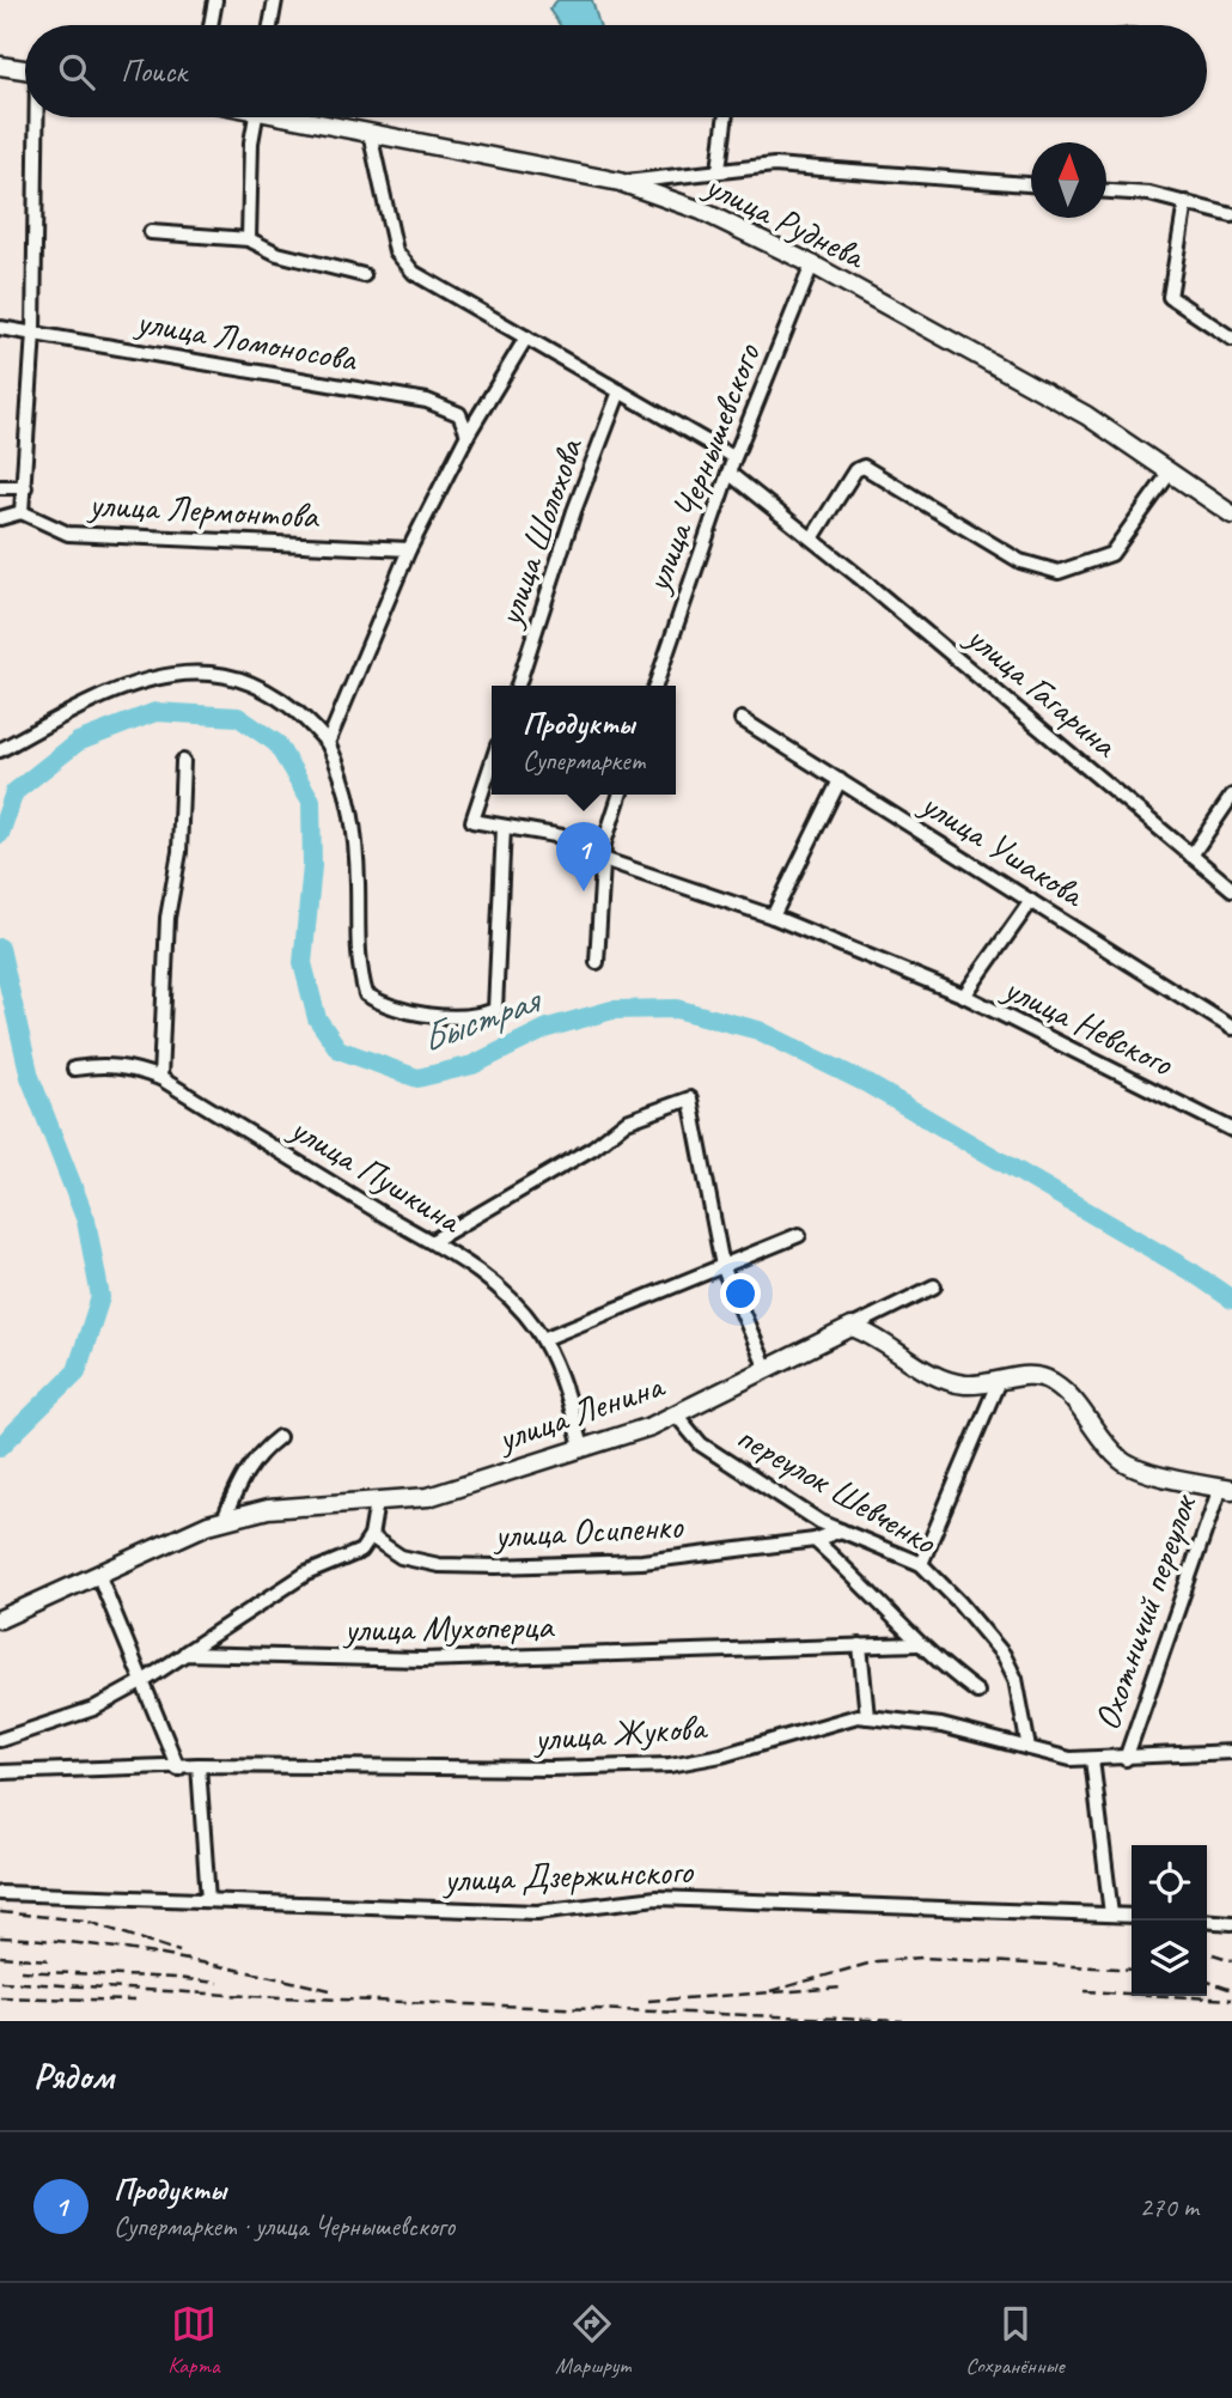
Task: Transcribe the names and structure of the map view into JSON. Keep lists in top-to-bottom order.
{
  "streets": {
    "street": [
      "улица Руднева",
      "улица Ломоносова",
      "улица Чернышевского",
      "улица Лермонтова",
      "улица Шолохова",
      "улица Гагарина",
      "улица Ушакова",
      "улица Невского",
      "улица Пушкина",
      "улица Ленина",
      "переулок Шевченко",
      "улица Осипенко",
      "Охотничий переулок",
      "улица Мухоперца",
      "улица Жукова",
      "улица Дзержинского"
    ]
  },
  "crossings": [
    ["улица Руднева", "улица Чернышевского"],
    ["улица Чернышевского", "улица Гагарина"],
    ["улица Ушакова", "улица Невского"],
    ["улица Пушкина", "улица Ленина"],
    ["улица Ленина", "переулок Шевченко"],
    ["переулок Шевченко", "улица Осипенко"],
    ["переулок Шевченко", "улица Жукова"],
    ["Охотничий переулок", "улица Жукова"],
    ["Охотничий переулок", "улица Дзержинского"]
  ],
  "water": ["Быстрая"],
  "north": "top",
  "page": {
    "search": "Поиск",
    "popup": ["Продукты", "Супермаркет"],
    "pins": "1",
    "heading": "Рядом",
    "list": [
      {
        "mark": "1",
        "name": "Продукты",
        "note": "Супермаркет · улица Чернышевского",
        "value": "270 m"
      }
    ],
    "nav": ["Карта", "Маршрут", "Сохранённые"]
  }
}
